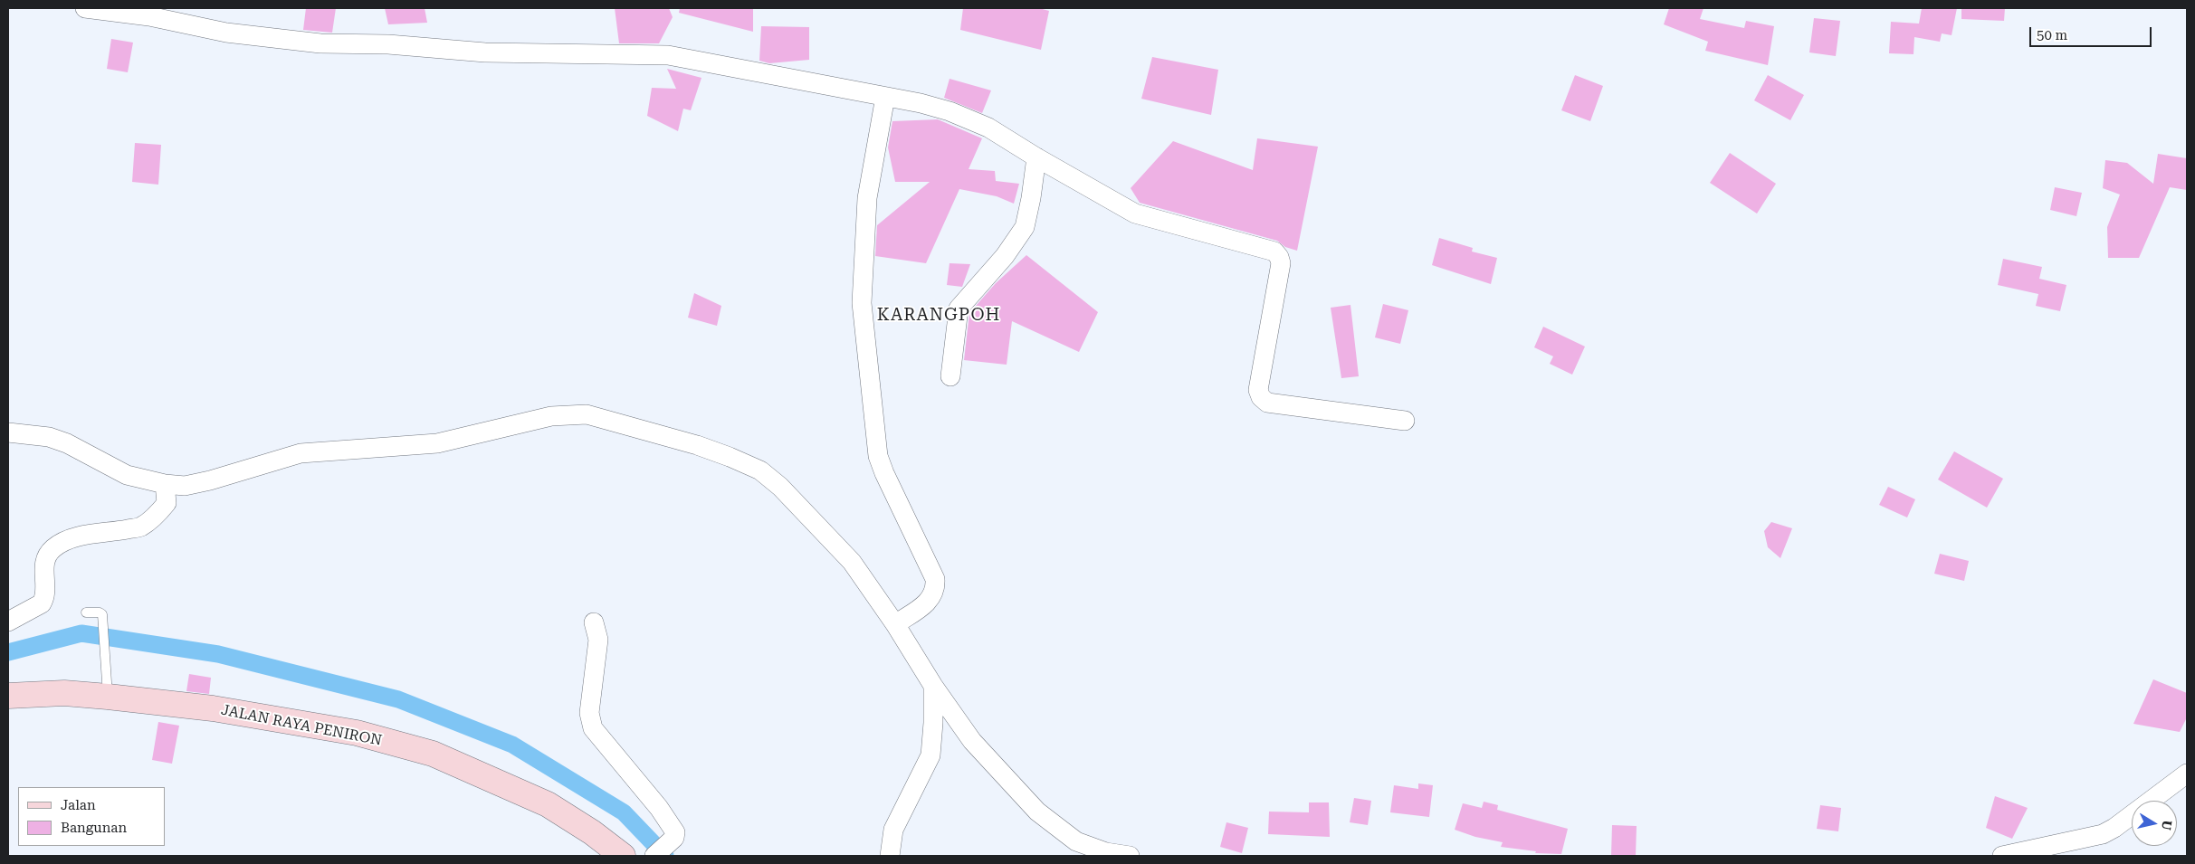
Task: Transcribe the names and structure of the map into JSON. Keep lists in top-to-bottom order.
{
  "streets": {
    "main road": ["JALAN RAYA PENIRON"]
  },
  "districts": ["KARANGPOH"],
  "legend": ["Jalan", "Bangunan"],
  "scale_bar": "50 m",
  "north": "right"
}
